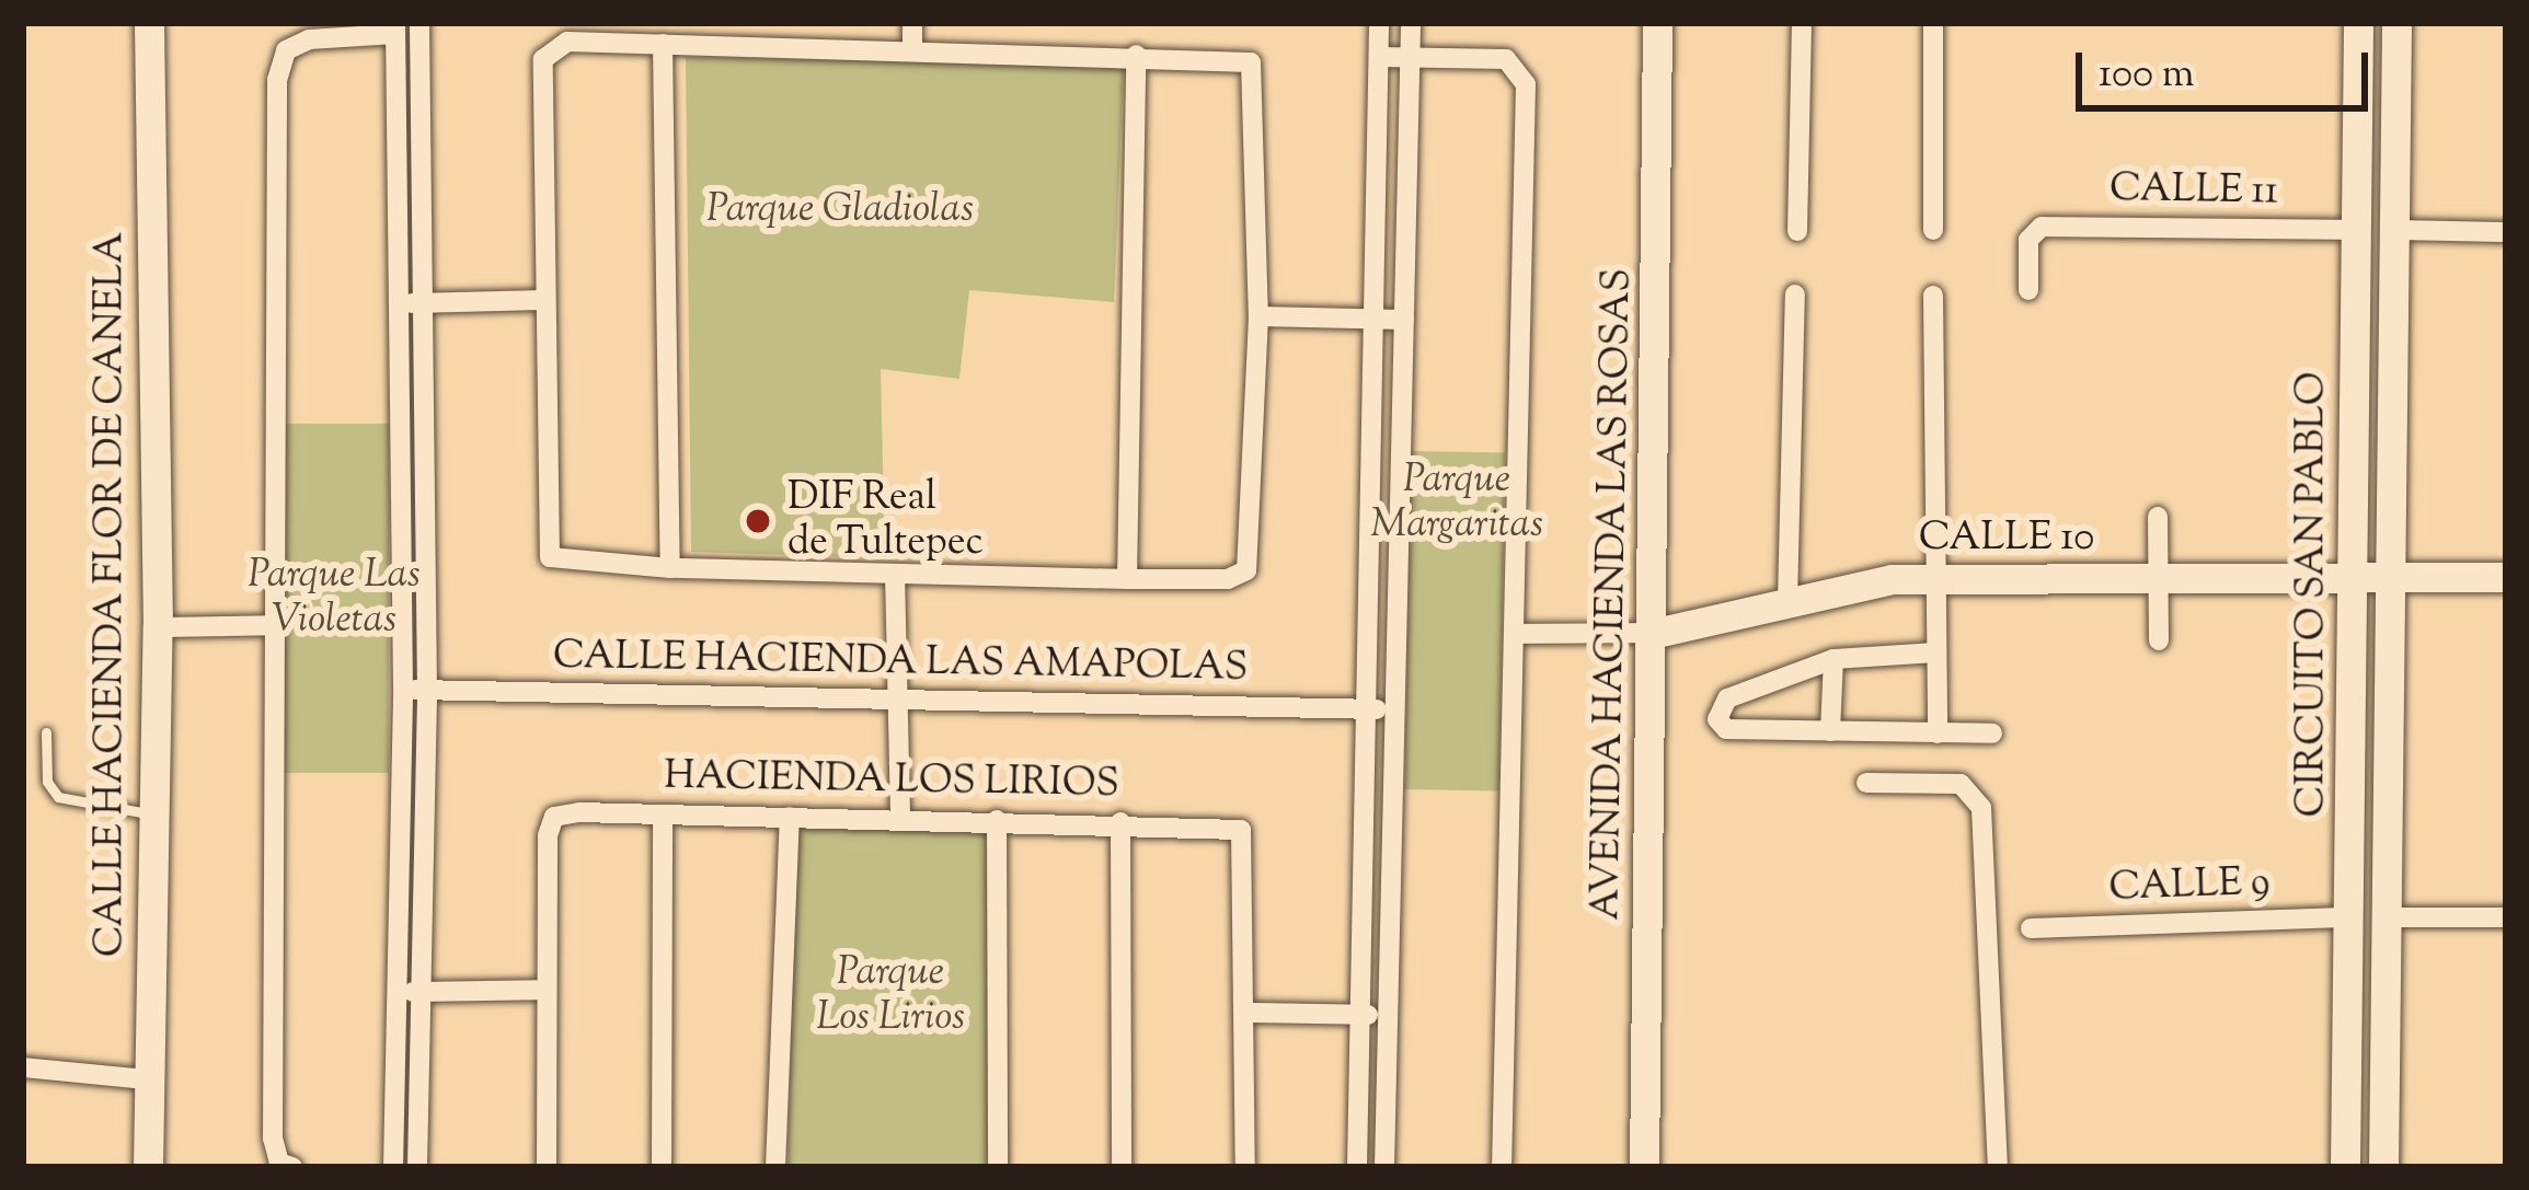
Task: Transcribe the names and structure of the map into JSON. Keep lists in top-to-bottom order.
{
  "streets": {
    "street": [
      "CALLE 11",
      "CALLE 10",
      "CALLE HACIENDA FLOR DE CANELA",
      "AVENIDA HACIENDA LAS ROSAS",
      "CIRCUITO SAN PABLO",
      "CALLE HACIENDA LAS AMAPOLAS",
      "HACIENDA LOS LIRIOS",
      "CALLE 9"
    ]
  },
  "crossings": [
    ["CALLE 11", "CIRCUITO SAN PABLO"],
    ["CALLE 10", "AVENIDA HACIENDA LAS ROSAS"],
    ["CALLE 10", "CIRCUITO SAN PABLO"],
    ["CIRCUITO SAN PABLO", "CALLE 9"]
  ],
  "parks": [
    "Parque Gladiolas",
    "Parque Margaritas",
    "Parque Las Violetas",
    "Parque Los Lirios"
  ],
  "places": ["DIF Real de Tultepec"],
  "scale_bar": "100 m"
}
